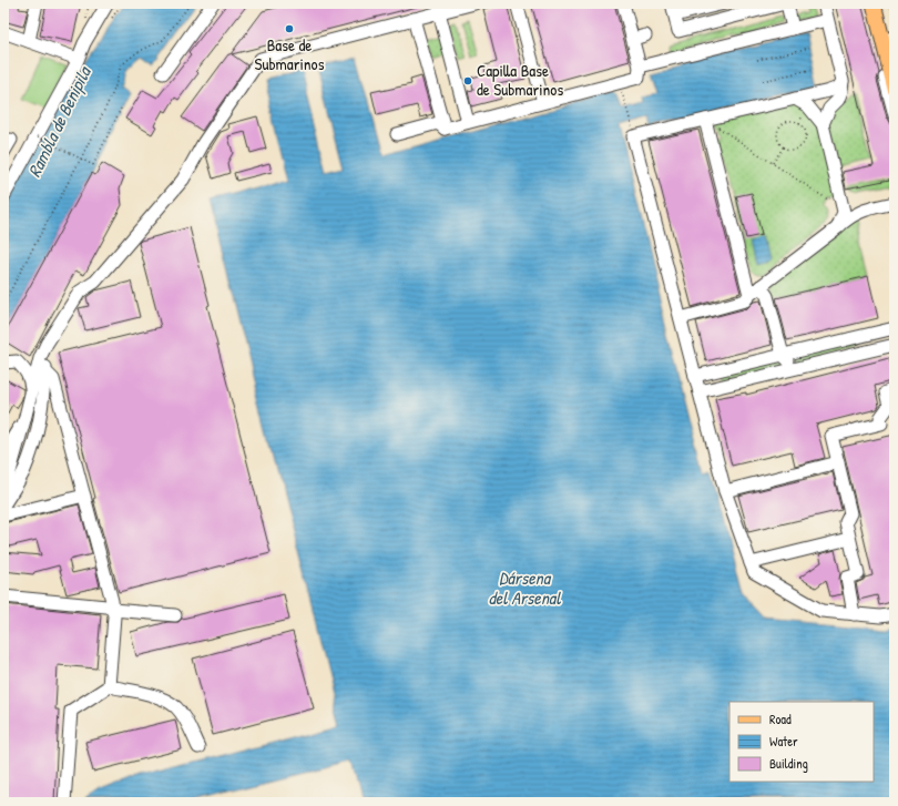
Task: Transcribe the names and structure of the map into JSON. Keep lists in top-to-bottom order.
{
  "water": ["Rambla de Benipila", "Dársena del Arsenal"],
  "places": ["Base de Submarinos", "Capilla Base de Submarinos"],
  "legend": ["Road", "Water", "Building"]
}
